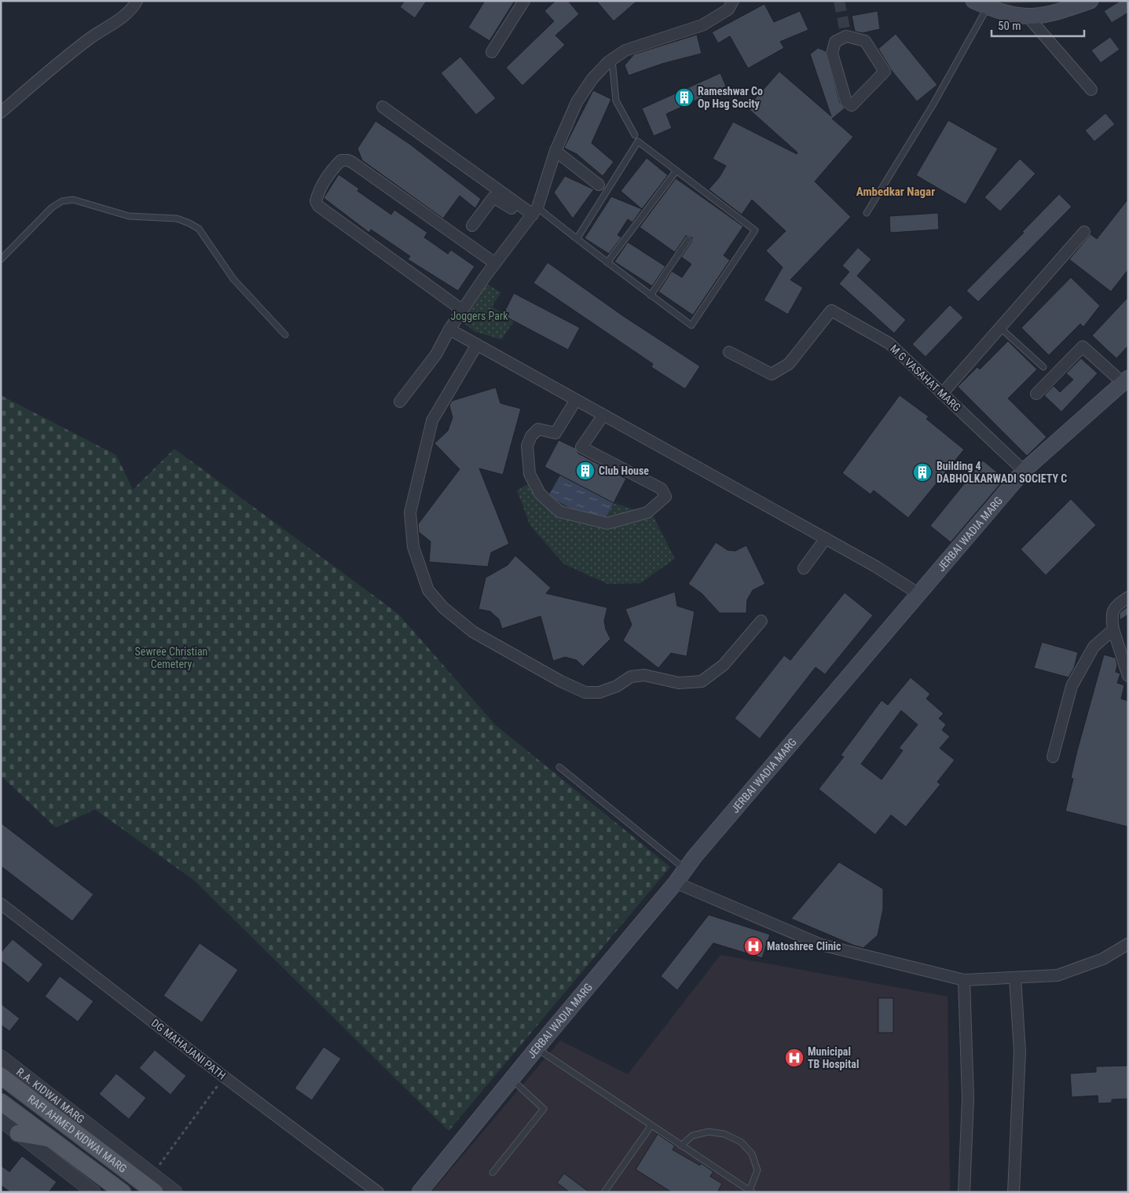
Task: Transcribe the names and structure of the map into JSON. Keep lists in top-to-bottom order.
{
  "streets": {
    "main road": ["JERBAI WADIA MARG", "RAFI AHMED KIDWAI MARG"],
    "street": ["M G VASAHAT MARG", "DG MAHAJANI PATH", "R.A. KIDWAI MARG"]
  },
  "crossings": [
    ["M G VASAHAT MARG", "JERBAI WADIA MARG"]
  ],
  "districts": ["Ambedkar Nagar"],
  "parks": ["Joggers Park", "Sewree Christian Cemetery"],
  "places": {
    "building": ["Rameshwar Co Op Hsg Socity", "Club House", "Building 4 DABHOLKARWADI SOCIETY C"],
    "hospital": ["Matoshree Clinic", "Municipal TB Hospital"]
  },
  "scale_bar": "50 m"
}
